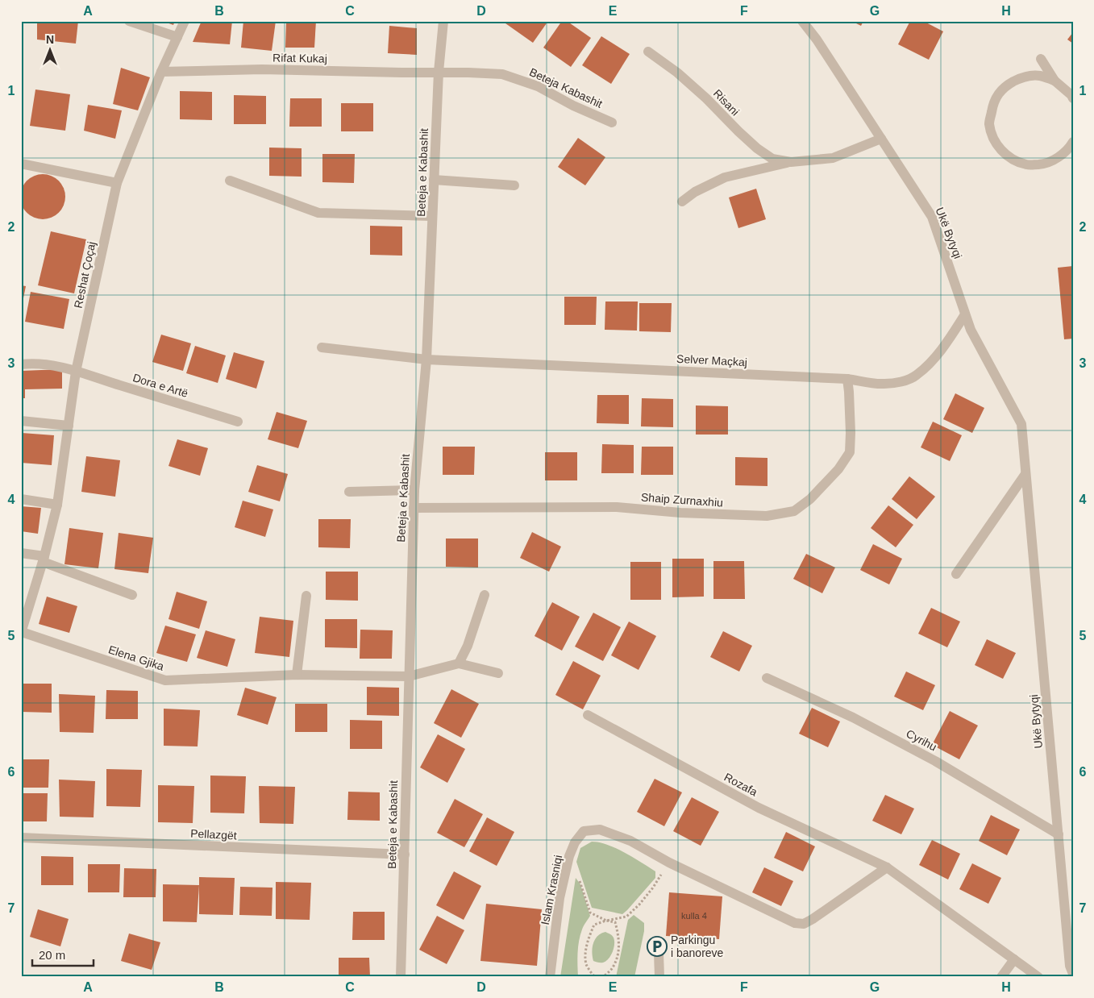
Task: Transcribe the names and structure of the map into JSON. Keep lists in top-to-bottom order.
{
  "streets": {
    "street": [
      "Rifat Kukaj",
      "Beteja Kabashit",
      "Risani",
      "Beteja e Kabashit",
      "Ukë Bytyqi",
      "Reshat Çoçaj",
      "Selver Maçkaj",
      "Dora e Artë",
      "Shaip Zurnaxhiu",
      "Elena Gjika",
      "Cyrihu",
      "Rozafa",
      "Pellazgët",
      "Islam Krasniqi"
    ]
  },
  "crossings": [
    ["Rifat Kukaj", "Beteja Kabashit"],
    ["Rifat Kukaj", "Beteja e Kabashit"],
    ["Rifat Kukaj", "Reshat Çoçaj"],
    ["Beteja Kabashit", "Beteja e Kabashit"],
    ["Risani", "Ukë Bytyqi"],
    ["Beteja e Kabashit", "Selver Maçkaj"],
    ["Beteja e Kabashit", "Shaip Zurnaxhiu"],
    ["Beteja e Kabashit", "Elena Gjika"],
    ["Beteja e Kabashit", "Pellazgët"],
    ["Ukë Bytyqi", "Selver Maçkaj"],
    ["Ukë Bytyqi", "Cyrihu"],
    ["Reshat Çoçaj", "Dora e Artë"],
    ["Reshat Çoçaj", "Elena Gjika"],
    ["Selver Maçkaj", "Shaip Zurnaxhiu"]
  ],
  "places": {
    "parking": ["Parkingu i banoreve"]
  },
  "house_numbers": ["kulla 4"],
  "scale_bar": "20 m",
  "north": "top",
  "grid": {
    "columns": [
      "A",
      "B",
      "C",
      "D",
      "E",
      "F",
      "G",
      "H"
    ],
    "rows": [
      "1",
      "2",
      "3",
      "4",
      "5",
      "6",
      "7"
    ]
  }
}
